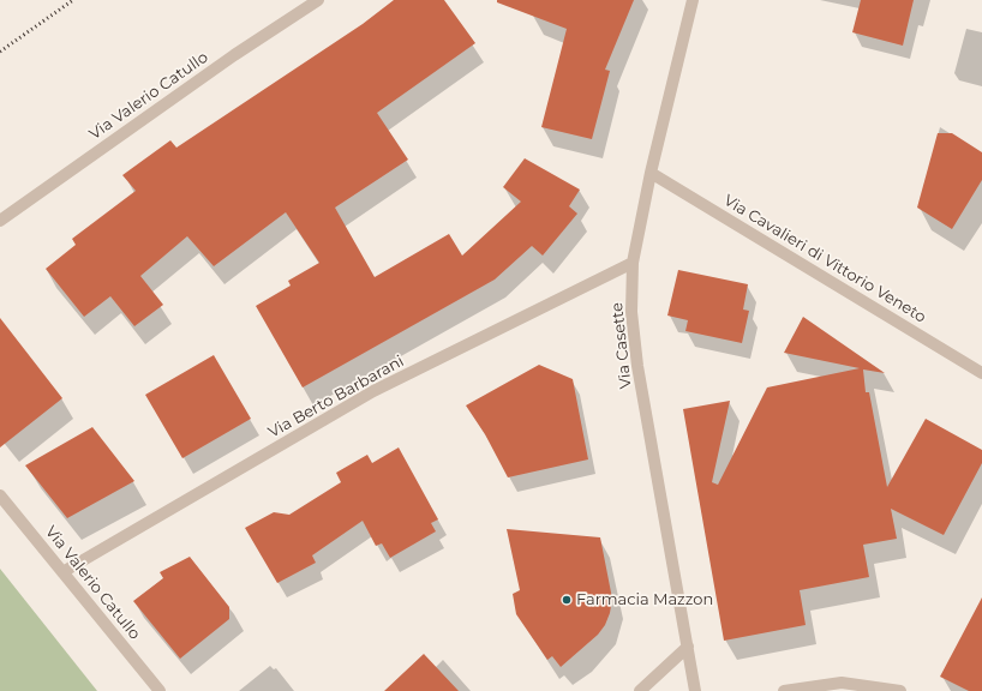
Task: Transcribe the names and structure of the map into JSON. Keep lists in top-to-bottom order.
{
  "streets": {
    "street": [
      "Via Valerio Catullo",
      "Via Cavalieri di Vittorio Veneto",
      "Via Casette",
      "Via Berto Barbarani"
    ]
  },
  "crossings": [
    ["Via Valerio Catullo", "Via Berto Barbarani"],
    ["Via Cavalieri di Vittorio Veneto", "Via Casette"],
    ["Via Casette", "Via Berto Barbarani"]
  ],
  "places": ["Farmacia Mazzon"]
}
